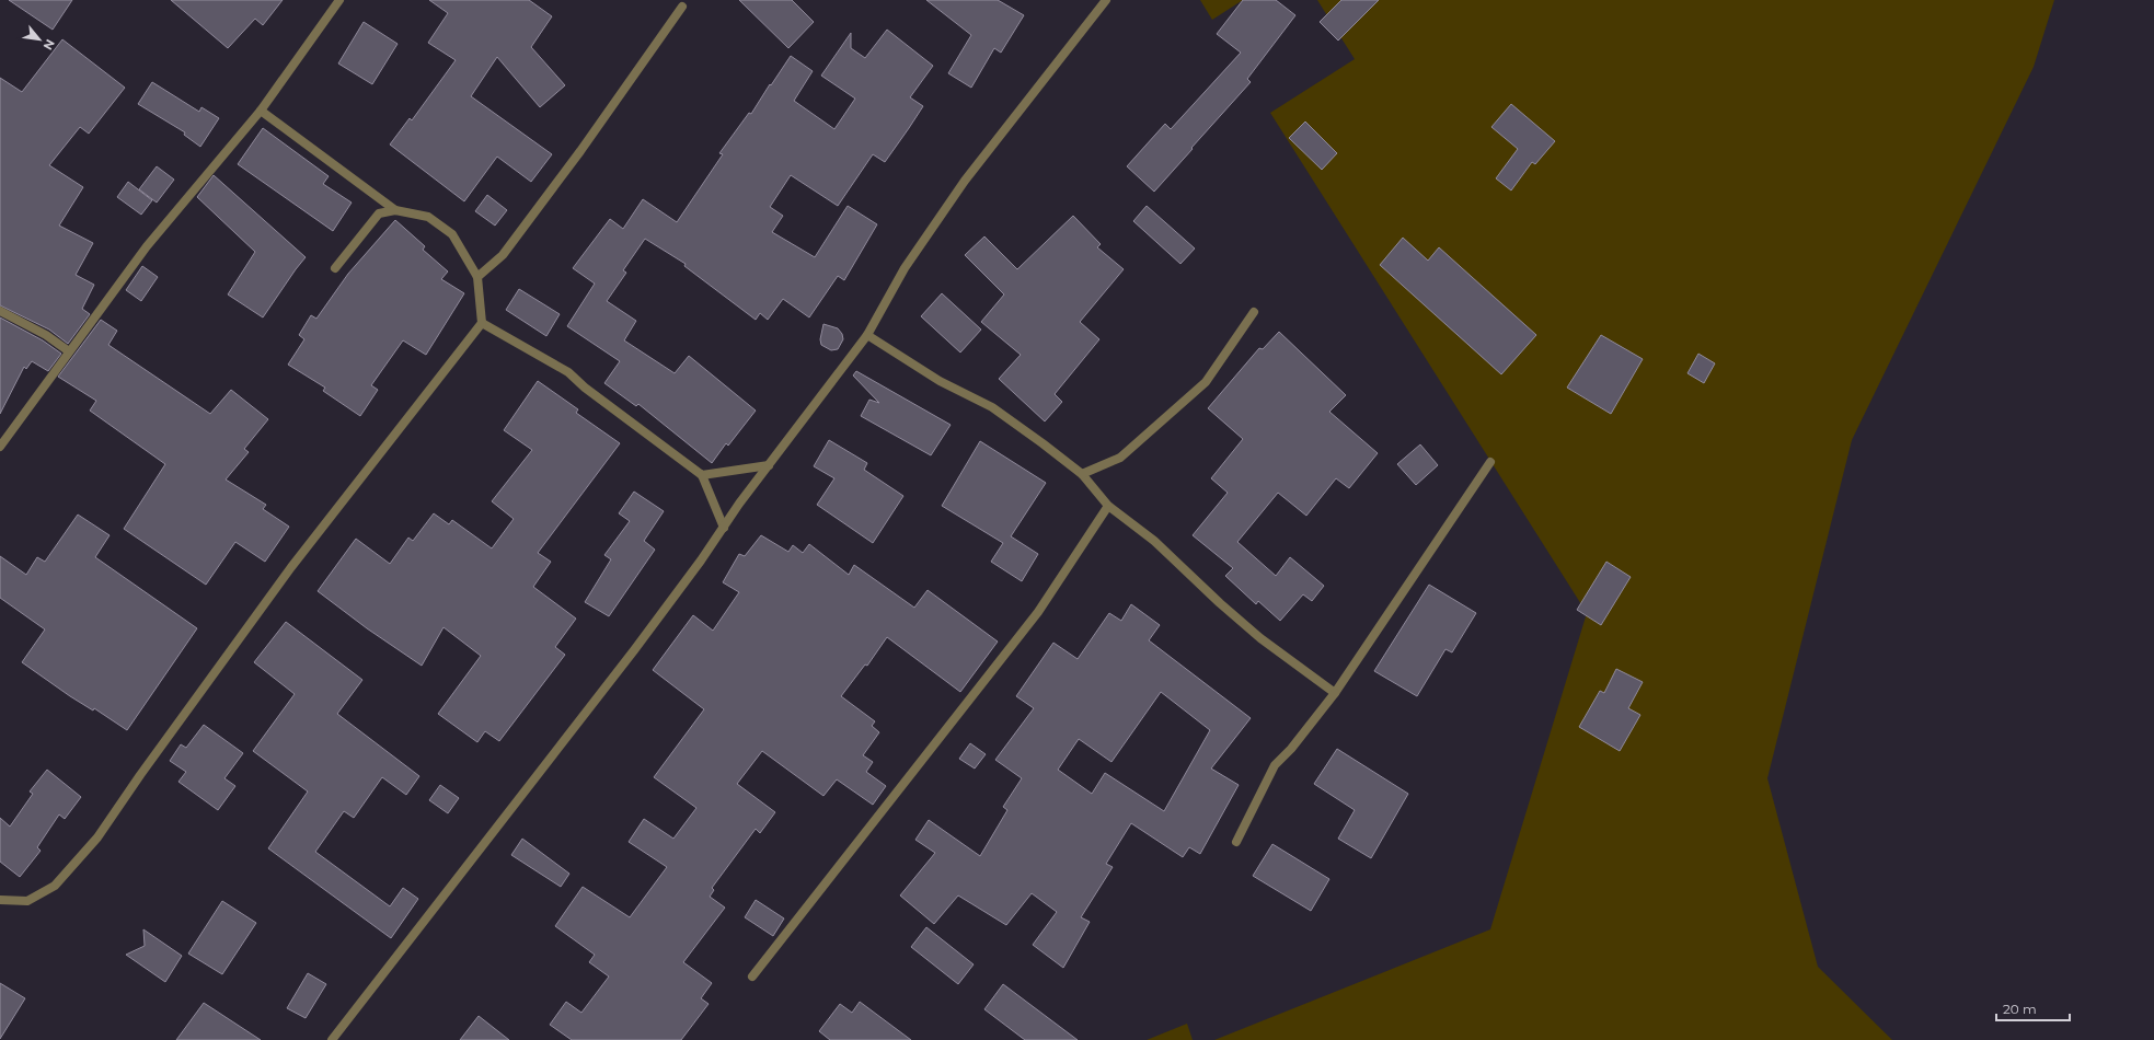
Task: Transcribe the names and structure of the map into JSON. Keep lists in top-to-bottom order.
{
  "scale_bar": "20 m",
  "north": "bottom right"
}
